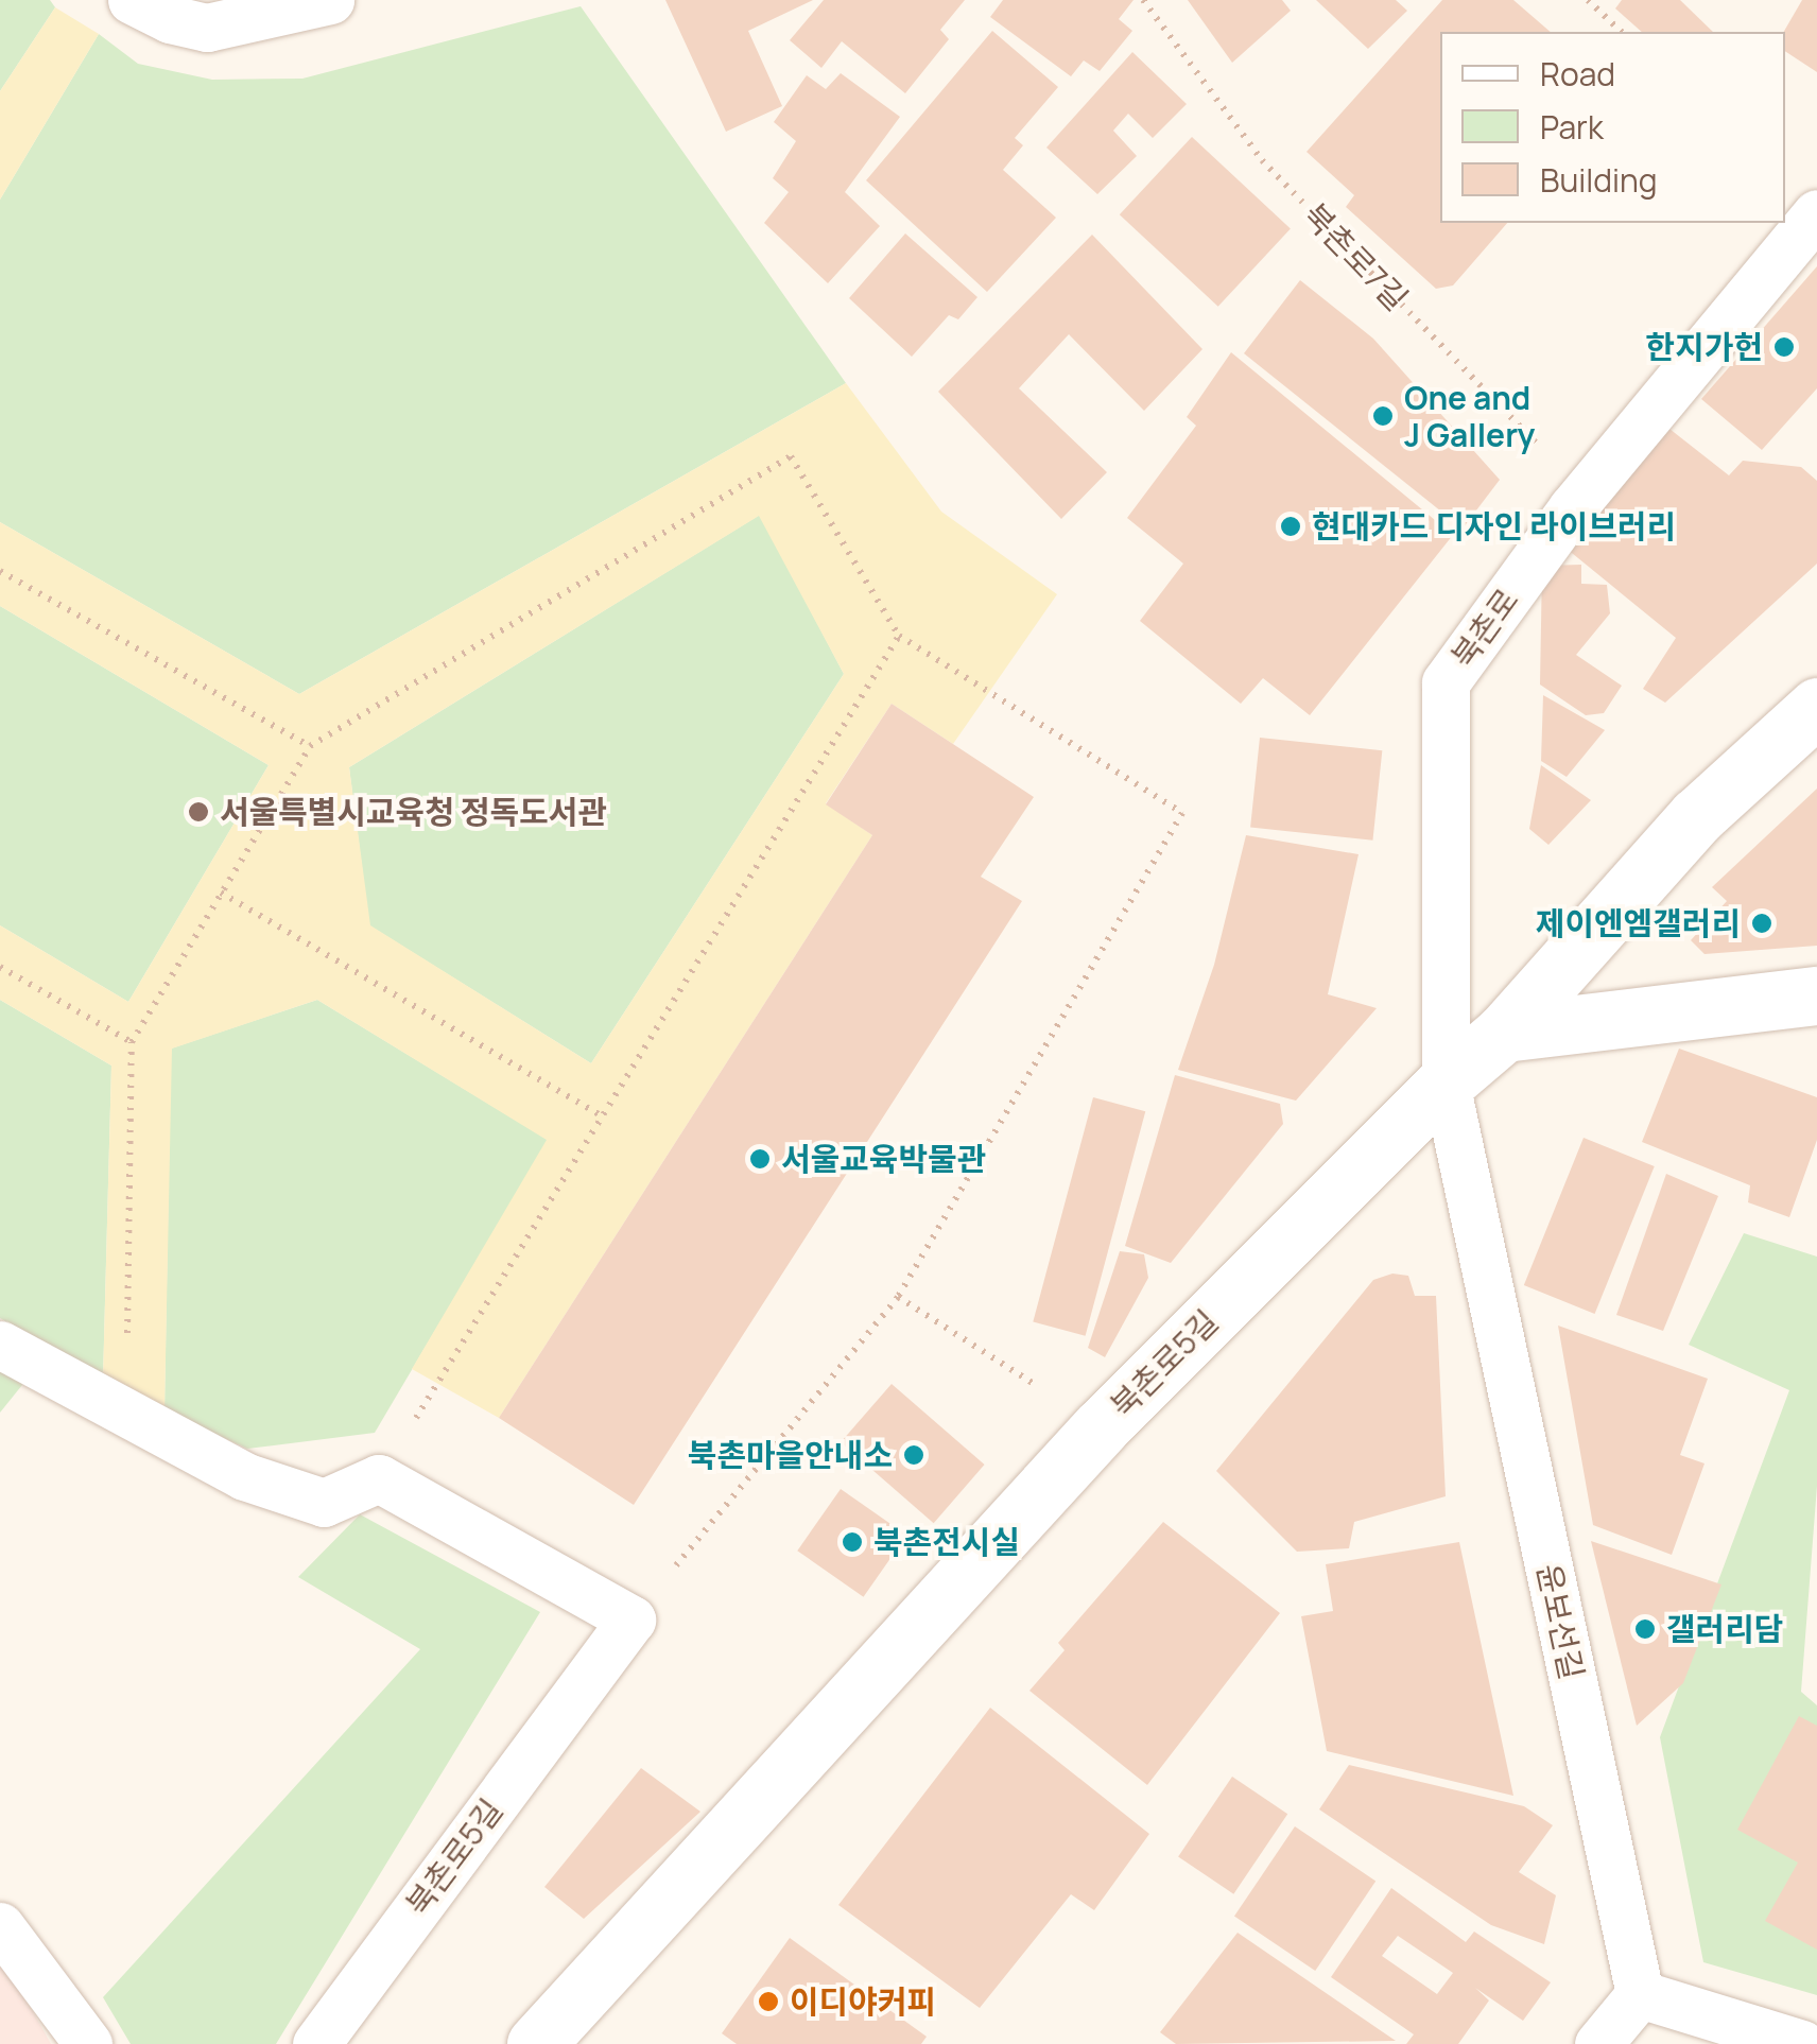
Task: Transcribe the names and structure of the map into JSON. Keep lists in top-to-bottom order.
{
  "streets": {
    "street": ["북촌로5길"],
    "lane": ["북촌로", "윤보선길"],
    "path": ["북촌로7길"]
  },
  "crossings": [
    ["북촌로7길", "북촌로"],
    ["북촌로", "북촌로5길"],
    ["북촌로", "윤보선길"],
    ["북촌로5길", "윤보선길"]
  ],
  "places": [
    "한지가헌",
    "One and J Gallery",
    "현대카드 디자인 라이브러리",
    "서울특별시교육청 정독도서관",
    "제이엔엠갤러리",
    "서울교육박물관",
    "북촌마을안내소",
    "북촌전시실",
    "갤러리담",
    "이디야커피"
  ],
  "legend": ["Road", "Park", "Building"]
}
